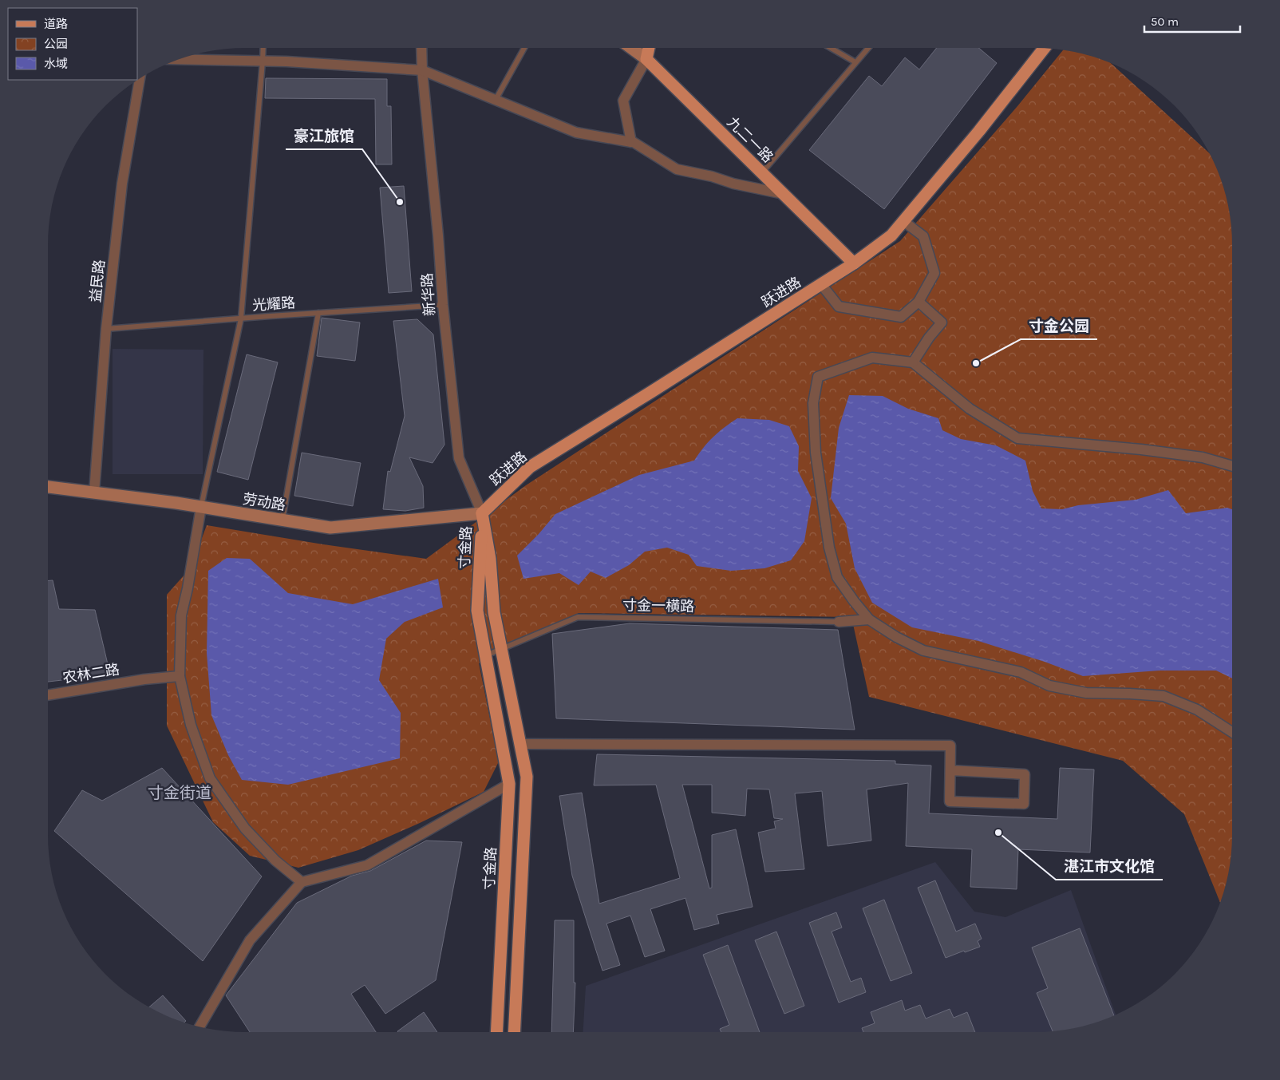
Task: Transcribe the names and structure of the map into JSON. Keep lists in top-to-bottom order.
{
  "streets": {
    "main road": ["九二一路", "跃进路", "寸金路"],
    "street": [
      "益民路",
      "新华路",
      "劳动路",
      "农林二路"
    ],
    "lane": ["光耀路", "寸金一横路"]
  },
  "crossings": [
    ["九二一路", "跃进路"],
    ["益民路", "光耀路"],
    ["益民路", "劳动路"],
    ["跃进路", "新华路"],
    ["跃进路", "劳动路"],
    ["跃进路", "寸金路"],
    ["新华路", "光耀路"],
    ["新华路", "劳动路"],
    ["新华路", "寸金路"],
    ["劳动路", "寸金路"],
    ["寸金路", "寸金一横路"]
  ],
  "districts": ["寸金街道"],
  "places": ["豪江旅馆", "寸金公园", "湛江市文化馆"],
  "legend": ["道路", "公园", "水域"],
  "scale_bar": "50 m"
}
